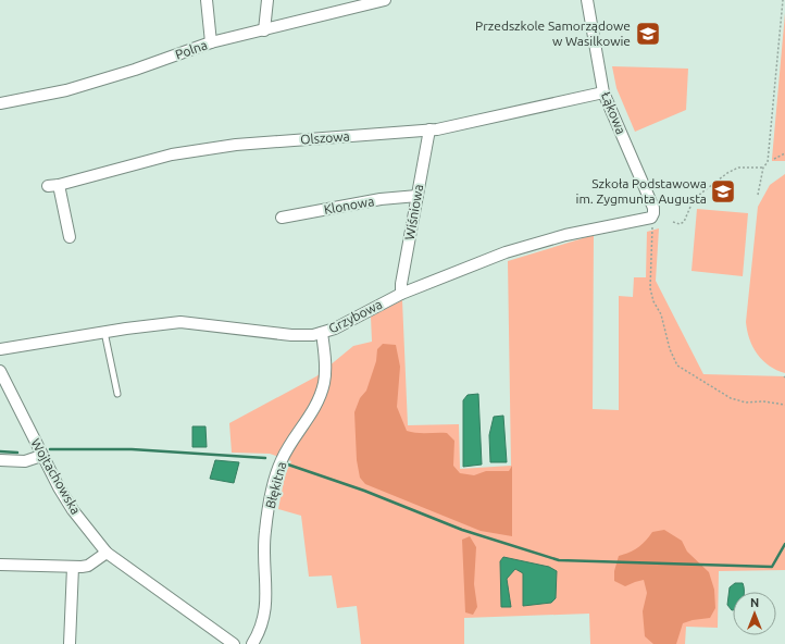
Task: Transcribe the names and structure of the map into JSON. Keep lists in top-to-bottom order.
{
  "streets": {
    "street": [
      "Polna",
      "Łąkowa",
      "Olszowa",
      "Klonowa",
      "Wiśniowa",
      "Grzybowa",
      "Wojtachowska",
      "Błękitna"
    ]
  },
  "crossings": [
    ["Łąkowa", "Olszowa"],
    ["Łąkowa", "Grzybowa"],
    ["Olszowa", "Wiśniowa"],
    ["Klonowa", "Wiśniowa"],
    ["Wiśniowa", "Grzybowa"],
    ["Grzybowa", "Błękitna"]
  ],
  "places": {
    "school or university": ["Przedszkole Samorządowe w Wasilkowie", "Szkoła Podstawowa im. Zygmunta Augusta"]
  },
  "north": "top"
}
